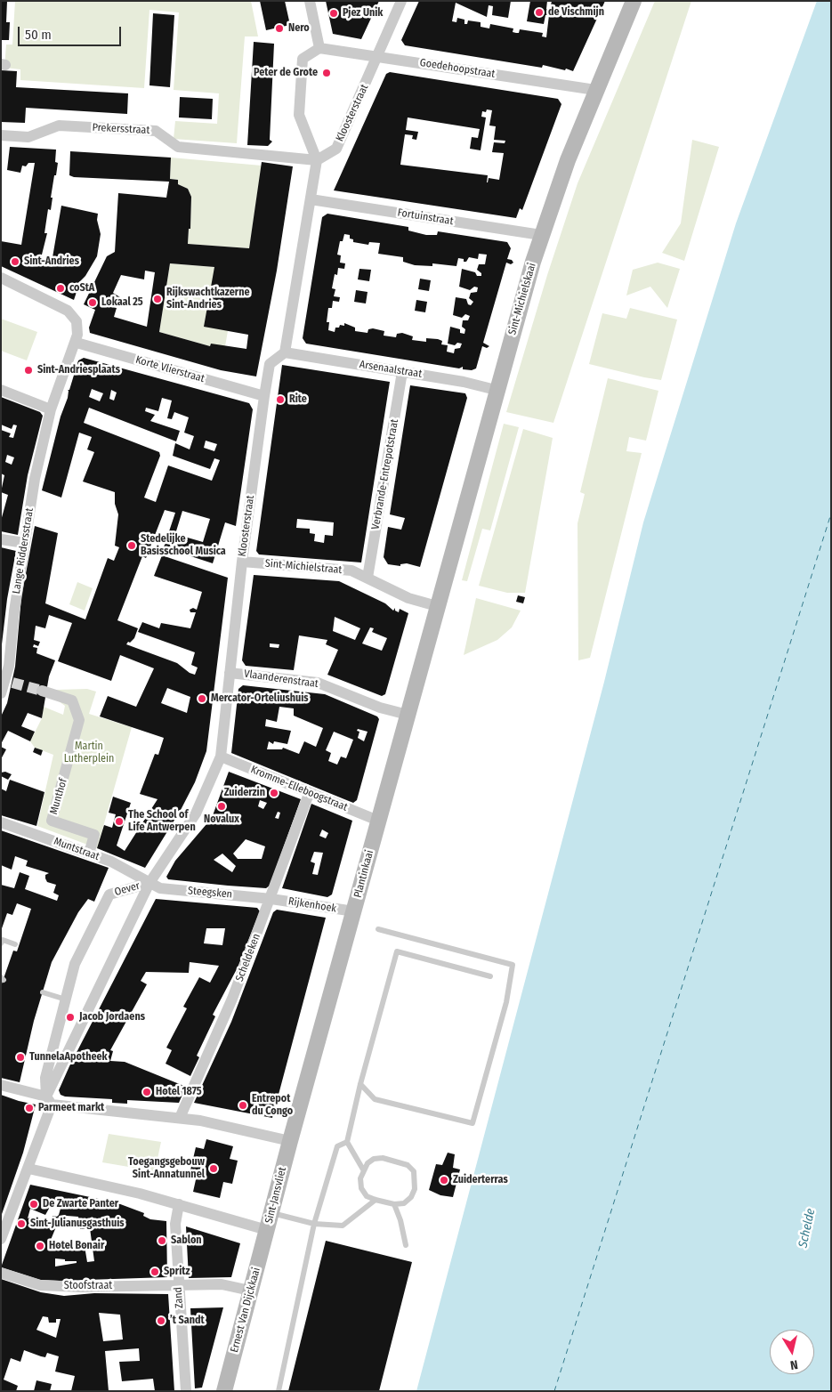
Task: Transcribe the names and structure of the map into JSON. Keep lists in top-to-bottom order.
{
  "streets": {
    "street": [
      "Goedehoopstraat",
      "Kloosterstraat",
      "Prekersstraat",
      "Fortuinstraat",
      "Sint-Michielskaai",
      "Korte Vlierstraat",
      "Arsenaalstraat",
      "Verbrande-Entrepotstraat",
      "Lange Riddersstraat",
      "Sint-Michielstraat",
      "Vlaanderenstraat",
      "Kromme-Elleboogstraat",
      "Munthof",
      "Muntstraat",
      "Plantinkaai",
      "Oever",
      "Steegsken",
      "Rijkenhoek",
      "Scheldeken",
      "Sint-Jansvliet",
      "Stoofstraat",
      "Zand",
      "Ernest Van Dijckkaai"
    ]
  },
  "crossings": [
    ["Goedehoopstraat", "Kloosterstraat"],
    ["Goedehoopstraat", "Sint-Michielskaai"],
    ["Kloosterstraat", "Prekersstraat"],
    ["Kloosterstraat", "Korte Vlierstraat"],
    ["Kloosterstraat", "Arsenaalstraat"],
    ["Kloosterstraat", "Sint-Michielstraat"],
    ["Kloosterstraat", "Vlaanderenstraat"],
    ["Kloosterstraat", "Kromme-Elleboogstraat"],
    ["Kloosterstraat", "Muntstraat"],
    ["Kloosterstraat", "Oever"],
    ["Kloosterstraat", "Steegsken"],
    ["Fortuinstraat", "Sint-Michielskaai"],
    ["Sint-Michielskaai", "Arsenaalstraat"],
    ["Sint-Michielskaai", "Sint-Michielstraat"],
    ["Sint-Michielskaai", "Plantinkaai"],
    ["Arsenaalstraat", "Verbrande-Entrepotstraat"],
    ["Verbrande-Entrepotstraat", "Sint-Michielstraat"],
    ["Sint-Michielstraat", "Plantinkaai"],
    ["Vlaanderenstraat", "Plantinkaai"],
    ["Kromme-Elleboogstraat", "Plantinkaai"],
    ["Kromme-Elleboogstraat", "Scheldeken"],
    ["Munthof", "Muntstraat"],
    ["Muntstraat", "Oever"],
    ["Muntstraat", "Steegsken"],
    ["Plantinkaai", "Rijkenhoek"],
    ["Plantinkaai", "Sint-Jansvliet"],
    ["Oever", "Steegsken"],
    ["Steegsken", "Rijkenhoek"],
    ["Steegsken", "Scheldeken"],
    ["Rijkenhoek", "Scheldeken"],
    ["Sint-Jansvliet", "Zand"],
    ["Sint-Jansvliet", "Ernest Van Dijckkaai"],
    ["Stoofstraat", "Zand"],
    ["Stoofstraat", "Ernest Van Dijckkaai"]
  ],
  "water": ["Schelde"],
  "parks": ["Martin Lutherplein"],
  "places": [
    "de Vischmijn",
    "Pjez Unik",
    "Nero",
    "Peter de Grote",
    "Sint-Andries",
    "coStA",
    "Rijkswachtkazerne Sint-Andries",
    "Lokaal 25",
    "Sint-Andriesplaats",
    "Rite",
    "Stedelijke Basisschool Musica",
    "Mercator-Orteliushuis",
    "Zuiderzin",
    "Novalux",
    "The School of Life Antwerpen",
    "Jacob Jordaens",
    "TunnelaApotheek",
    "Hotel 1875",
    "Entrepot du Congo",
    "Parmeet markt",
    "Toegangsgebouw Sint-Annatunnel",
    "Zuiderterras",
    "De Zwarte Panter",
    "Sint-Julianusgasthuis",
    "Sablon",
    "Hotel Bonair",
    "Spritz",
    "’t Sandt"
  ],
  "scale_bar": "50 m",
  "north": "bottom"
}
